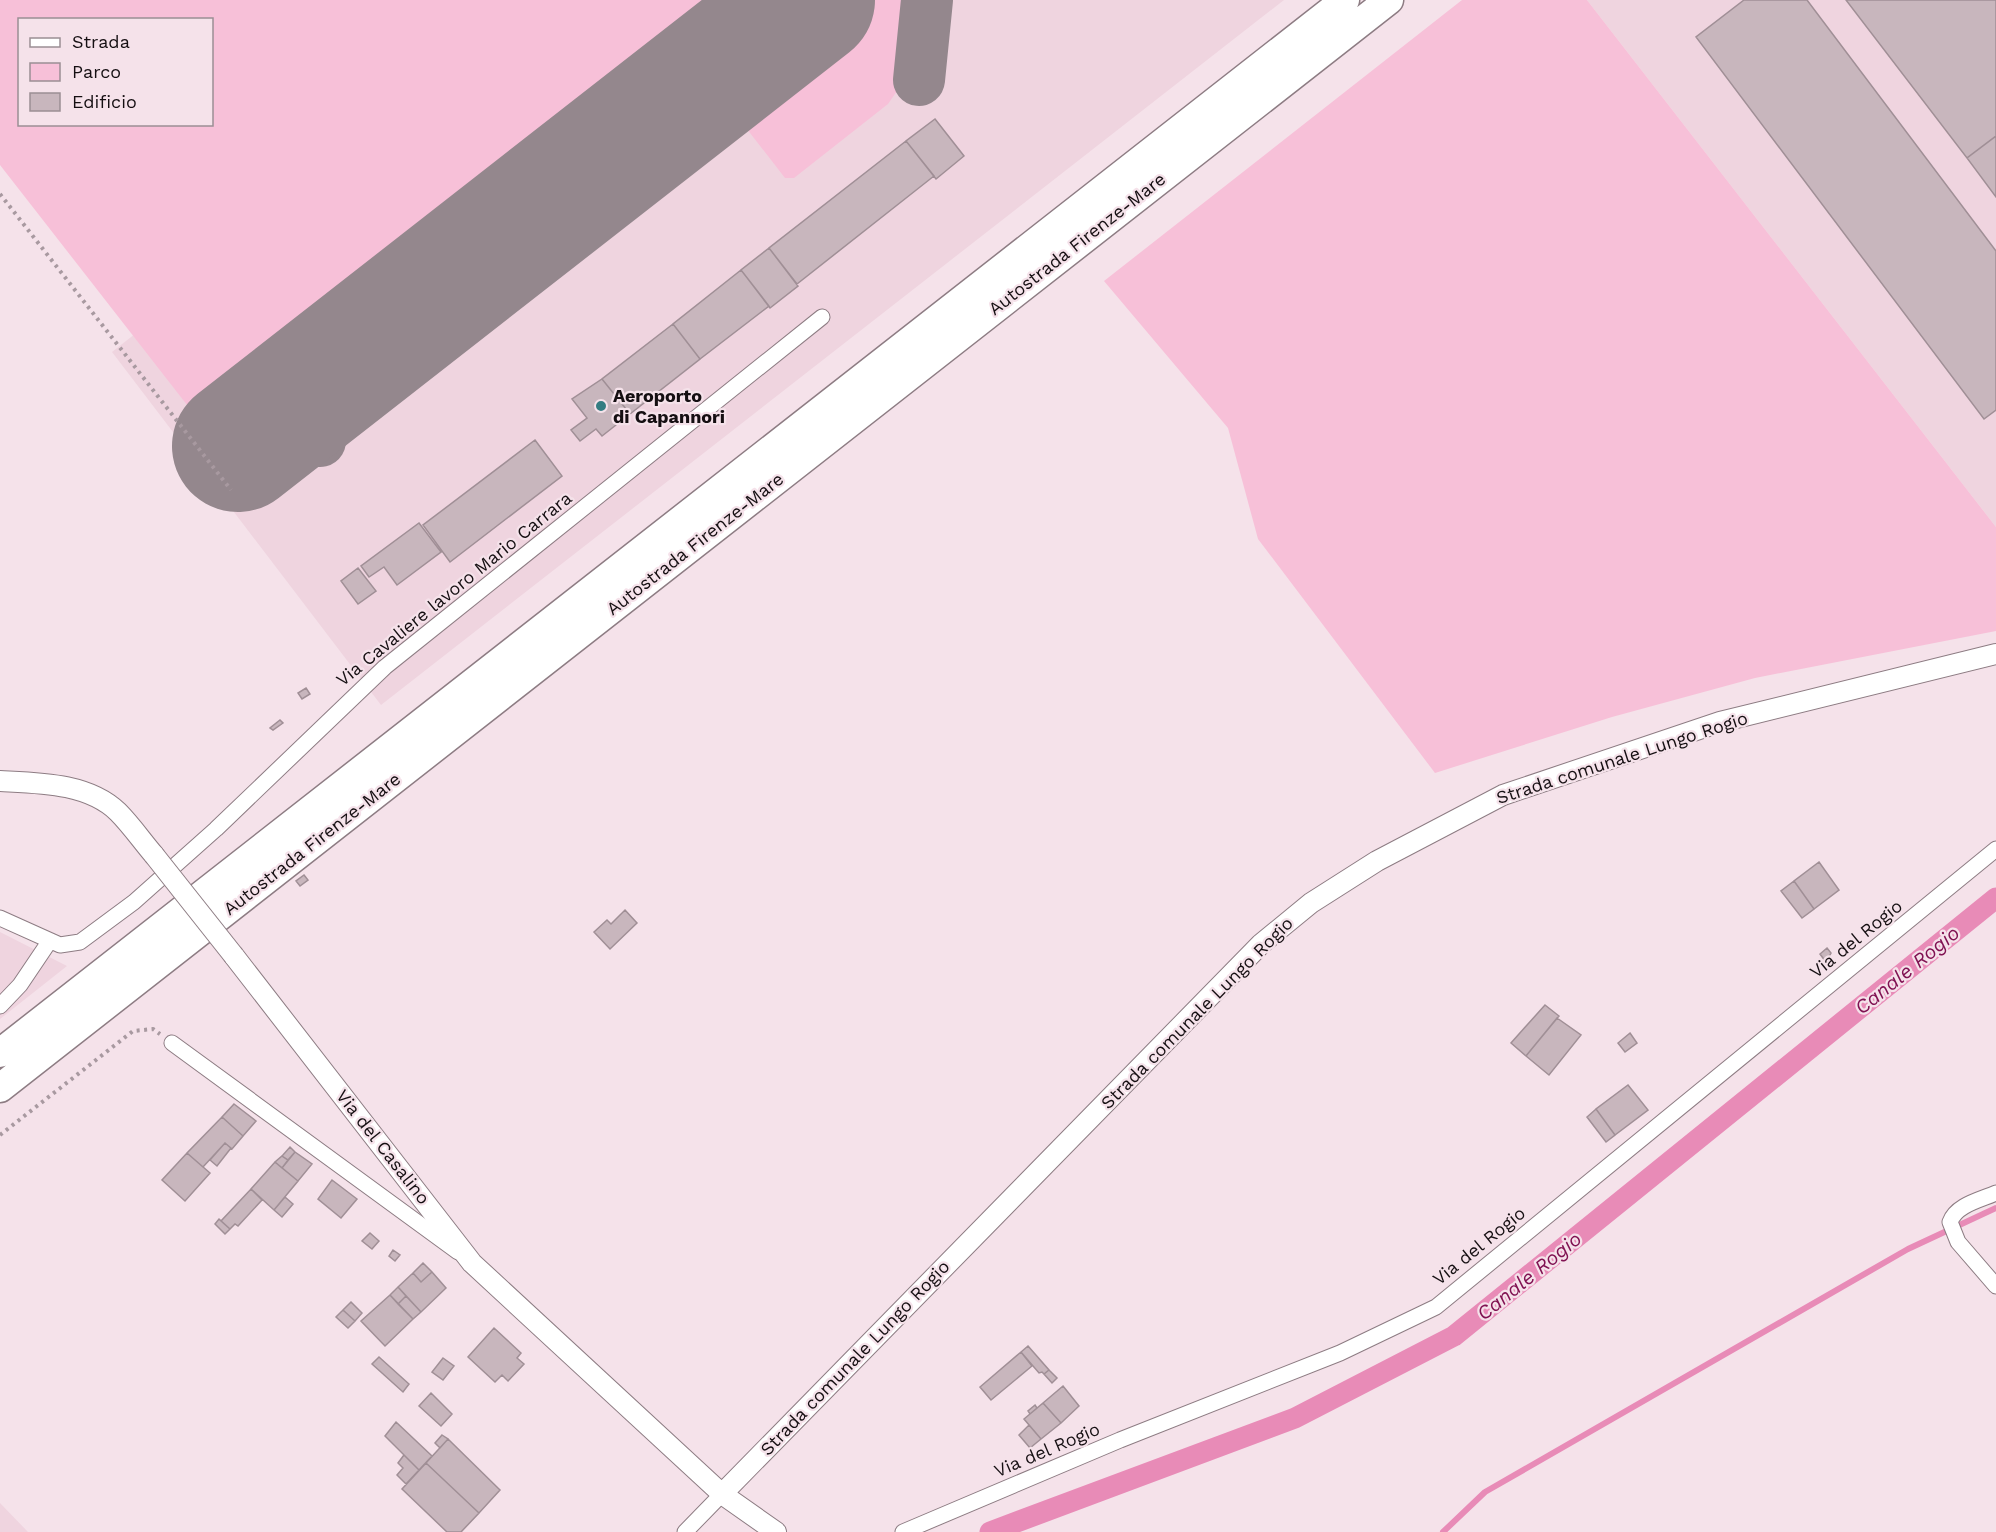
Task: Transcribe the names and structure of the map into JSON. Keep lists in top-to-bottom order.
{
  "streets": {
    "highway": ["Autostrada Firenze-Mare"],
    "street": [
      "Via Cavaliere lavoro Mario Carrara",
      "Strada comunale Lungo Rogio",
      "Via del Rogio",
      "Via del Casalino"
    ]
  },
  "crossings": [
    ["Strada comunale Lungo Rogio", "Via del Casalino"]
  ],
  "water": ["Canale Rogio"],
  "places": ["Aeroporto di Capannori"],
  "legend": ["Strada", "Parco", "Edificio"]
}
